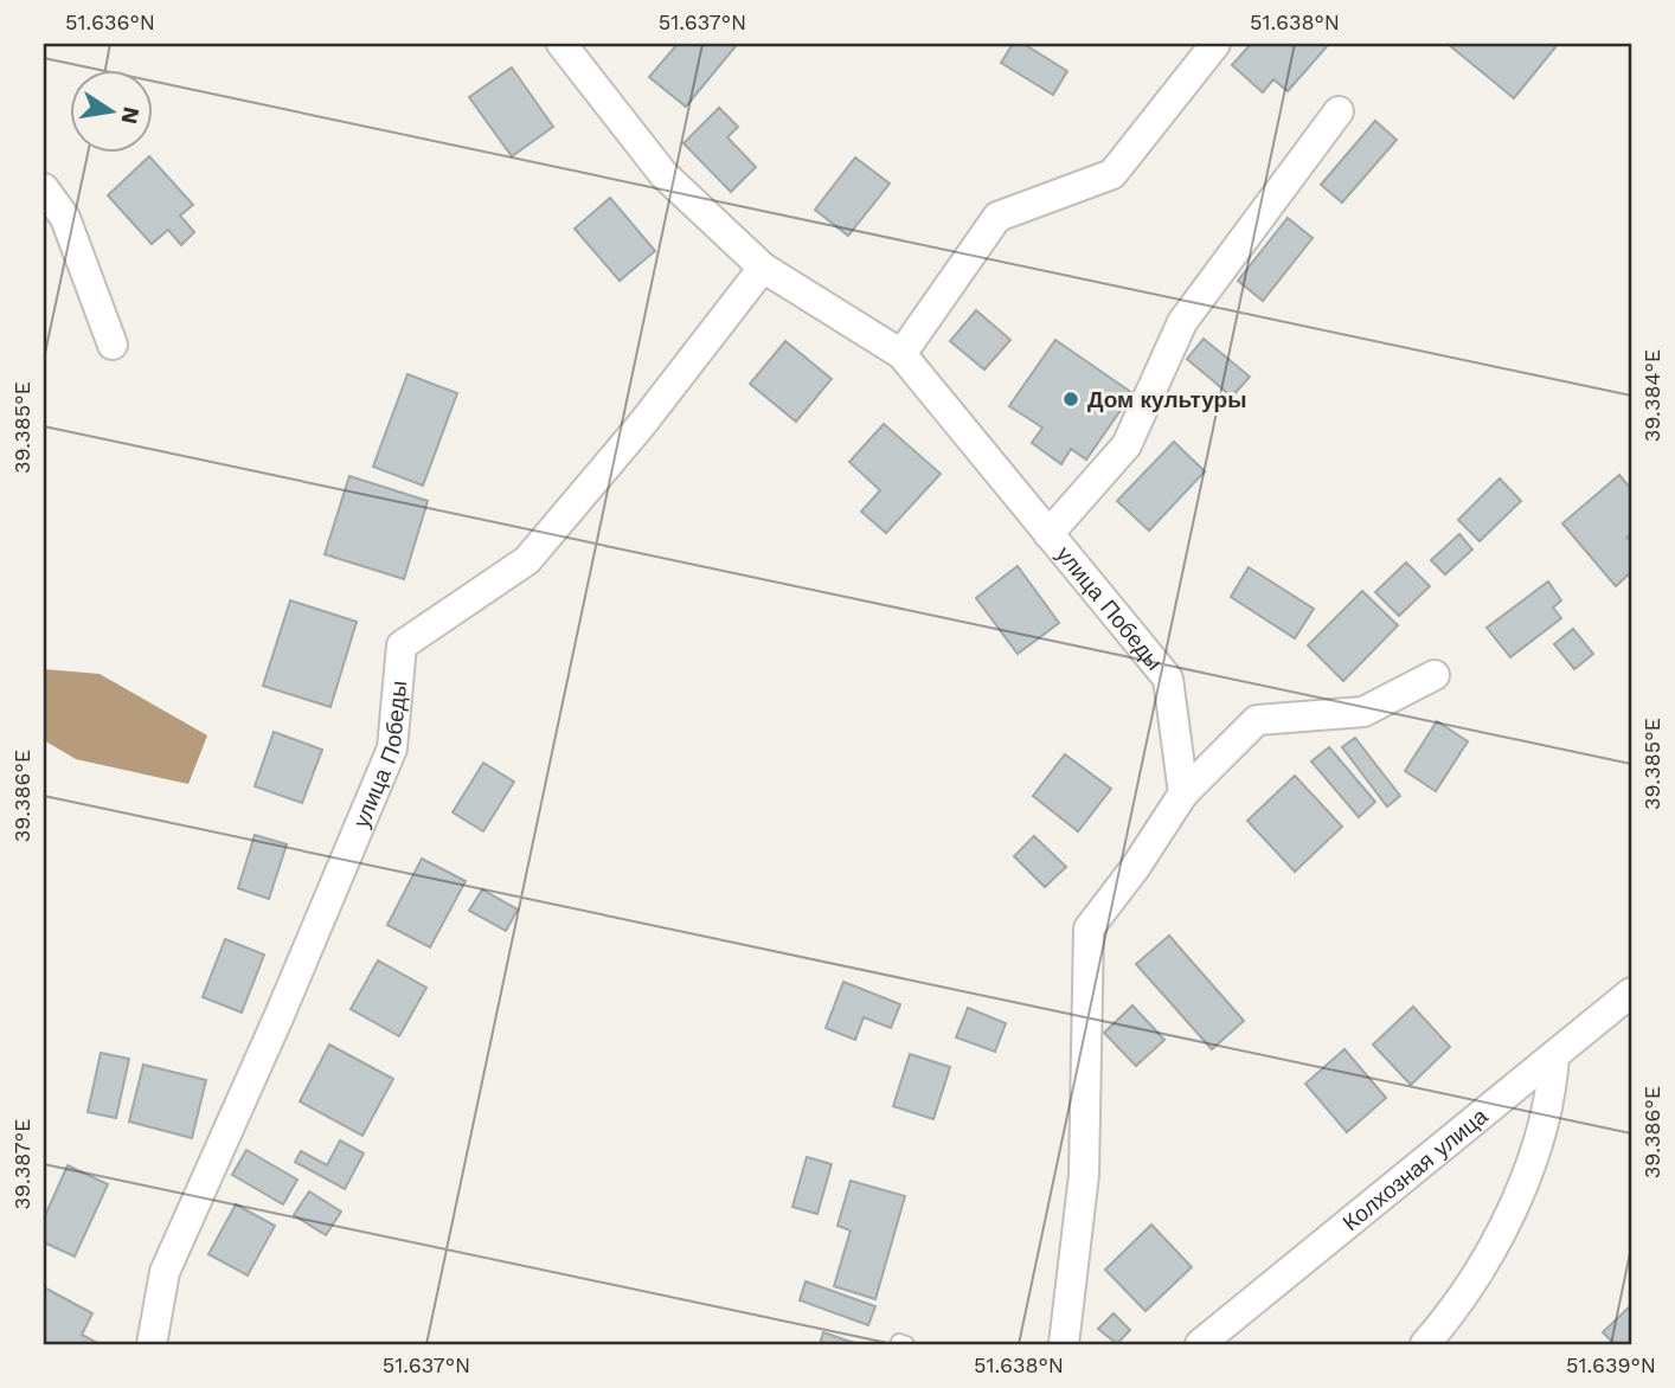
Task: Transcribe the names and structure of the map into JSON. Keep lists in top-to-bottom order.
{
  "streets": {
    "street": ["улица Победы", "Колхозная улица"]
  },
  "places": ["Дом культуры"],
  "north": "right",
  "coordinates": [
    "51.636°N",
    "51.637°N",
    "51.638°N",
    "39.384°E",
    "39.385°E",
    "39.386°E",
    "39.387°E",
    "51.639°N"
  ]
}
